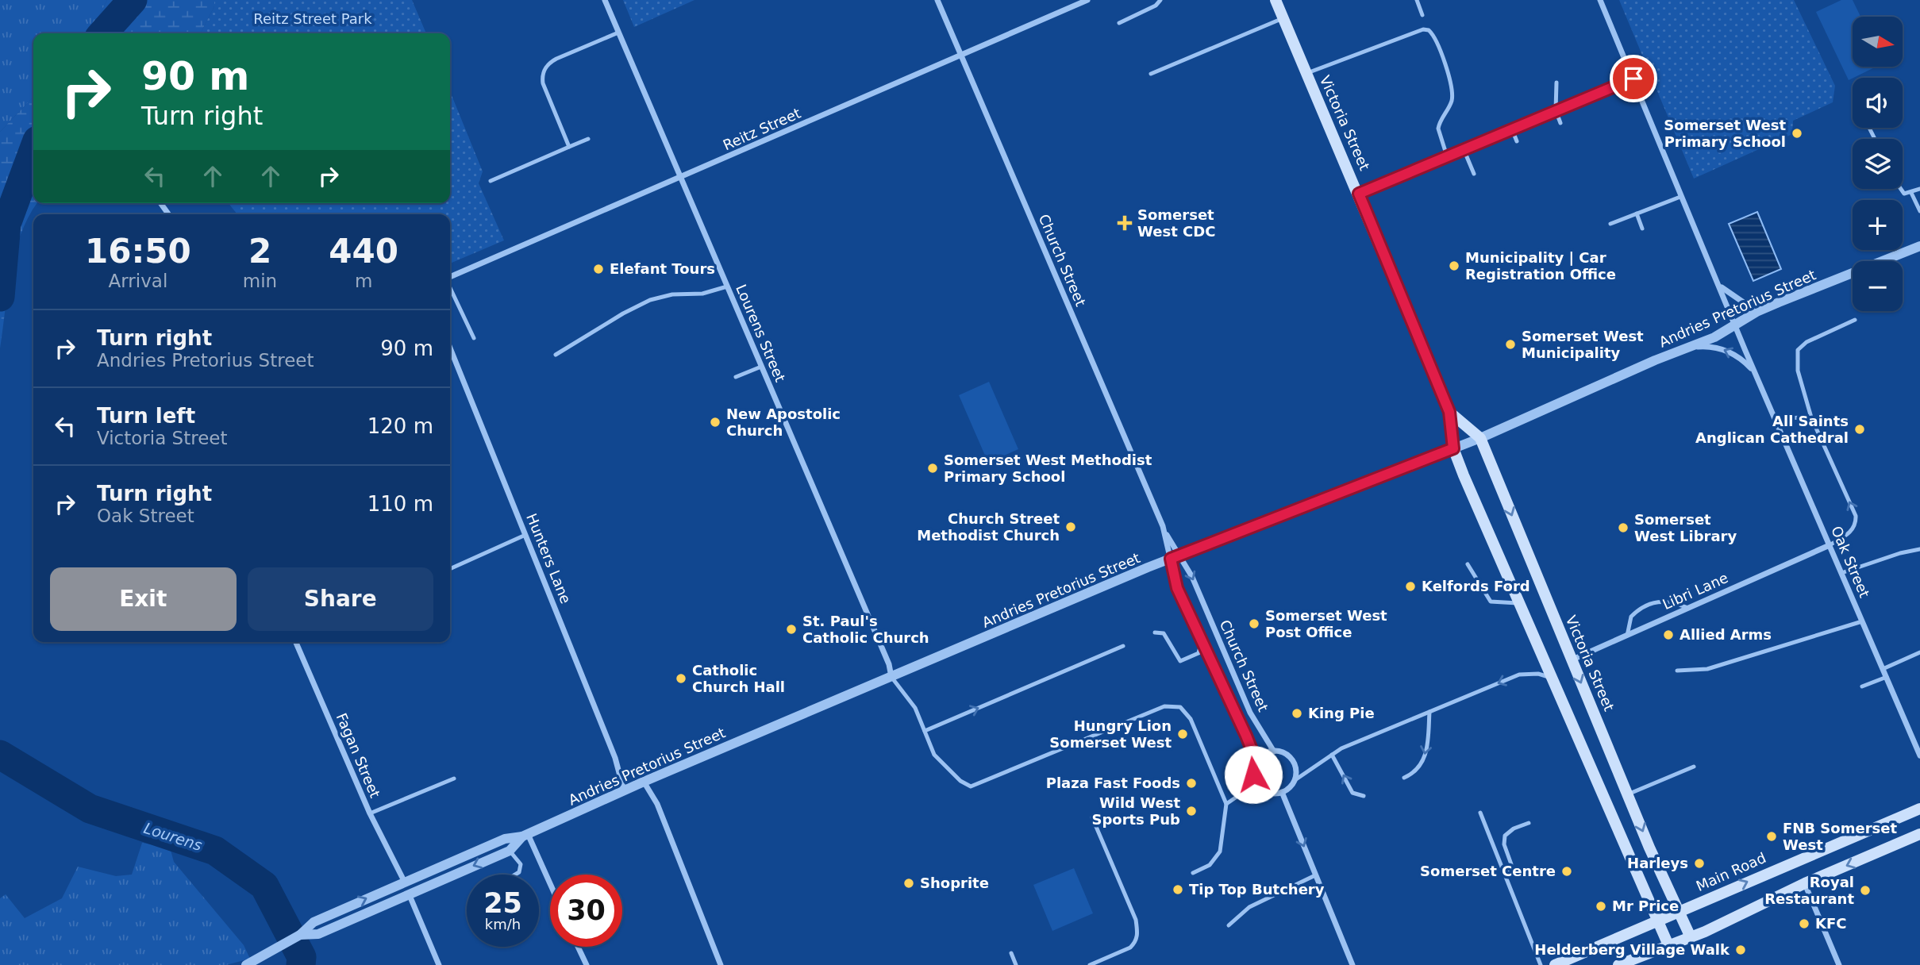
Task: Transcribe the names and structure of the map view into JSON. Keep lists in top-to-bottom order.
{
  "streets": {
    "main road": ["Victoria Street", "Main Road"],
    "street": [
      "Reitz Street",
      "Church Street",
      "Andries Pretorius Street",
      "Lourens Street",
      "Hunters Lane",
      "Oak Street",
      "Libri Lane",
      "Fagan Street"
    ]
  },
  "crossings": [
    ["Victoria Street", "Andries Pretorius Street"],
    ["Victoria Street", "Libri Lane"],
    ["Victoria Street", "Main Road"],
    ["Reitz Street", "Church Street"],
    ["Reitz Street", "Lourens Street"],
    ["Church Street", "Andries Pretorius Street"],
    ["Andries Pretorius Street", "Lourens Street"],
    ["Andries Pretorius Street", "Hunters Lane"],
    ["Andries Pretorius Street", "Oak Street"],
    ["Andries Pretorius Street", "Fagan Street"],
    ["Oak Street", "Libri Lane"]
  ],
  "water": ["Lourens"],
  "parks": ["Reitz Street Park"],
  "places": {
    "other": [
      "Somerset West Primary School",
      "Municipality | Car Registration Office",
      "Elefant Tours",
      "Somerset West Municipality",
      "New Apostolic Church",
      "All Saints Anglican Cathedral",
      "Somerset West Methodist Primary School",
      "Church Street Methodist Church",
      "Somerset West Library",
      "Kelfords Ford",
      "Somerset West Post Office",
      "St. Paul's Catholic Church",
      "Allied Arms",
      "Catholic Church Hall",
      "King Pie",
      "Hungry Lion Somerset West",
      "Plaza Fast Foods",
      "Wild West Sports Pub",
      "FNB Somerset West",
      "Harleys",
      "Somerset Centre",
      "Shoprite",
      "Tip Top Butchery",
      "Royal Restaurant",
      "Mr Price",
      "KFC",
      "Helderberg Village Walk"
    ],
    "health": ["Somerset West CDC"]
  },
  "north": "right",
  "page": {
    "map_buttons": ["+", "−"],
    "turn": ["90 m", "Turn right"],
    "eta": [
      "16:50",
      "Arrival",
      "2",
      "min",
      "440",
      "m"
    ],
    "list": [
      {
        "name": "Turn right",
        "note": "Andries Pretorius Street",
        "value": "90 m"
      },
      {
        "name": "Turn left",
        "note": "Victoria Street",
        "value": "120 m"
      },
      {
        "name": "Turn right",
        "note": "Oak Street",
        "value": "110 m"
      }
    ],
    "buttons": ["Exit", "Share"],
    "speed": "25 km/h",
    "limit": "30"
  }
}
